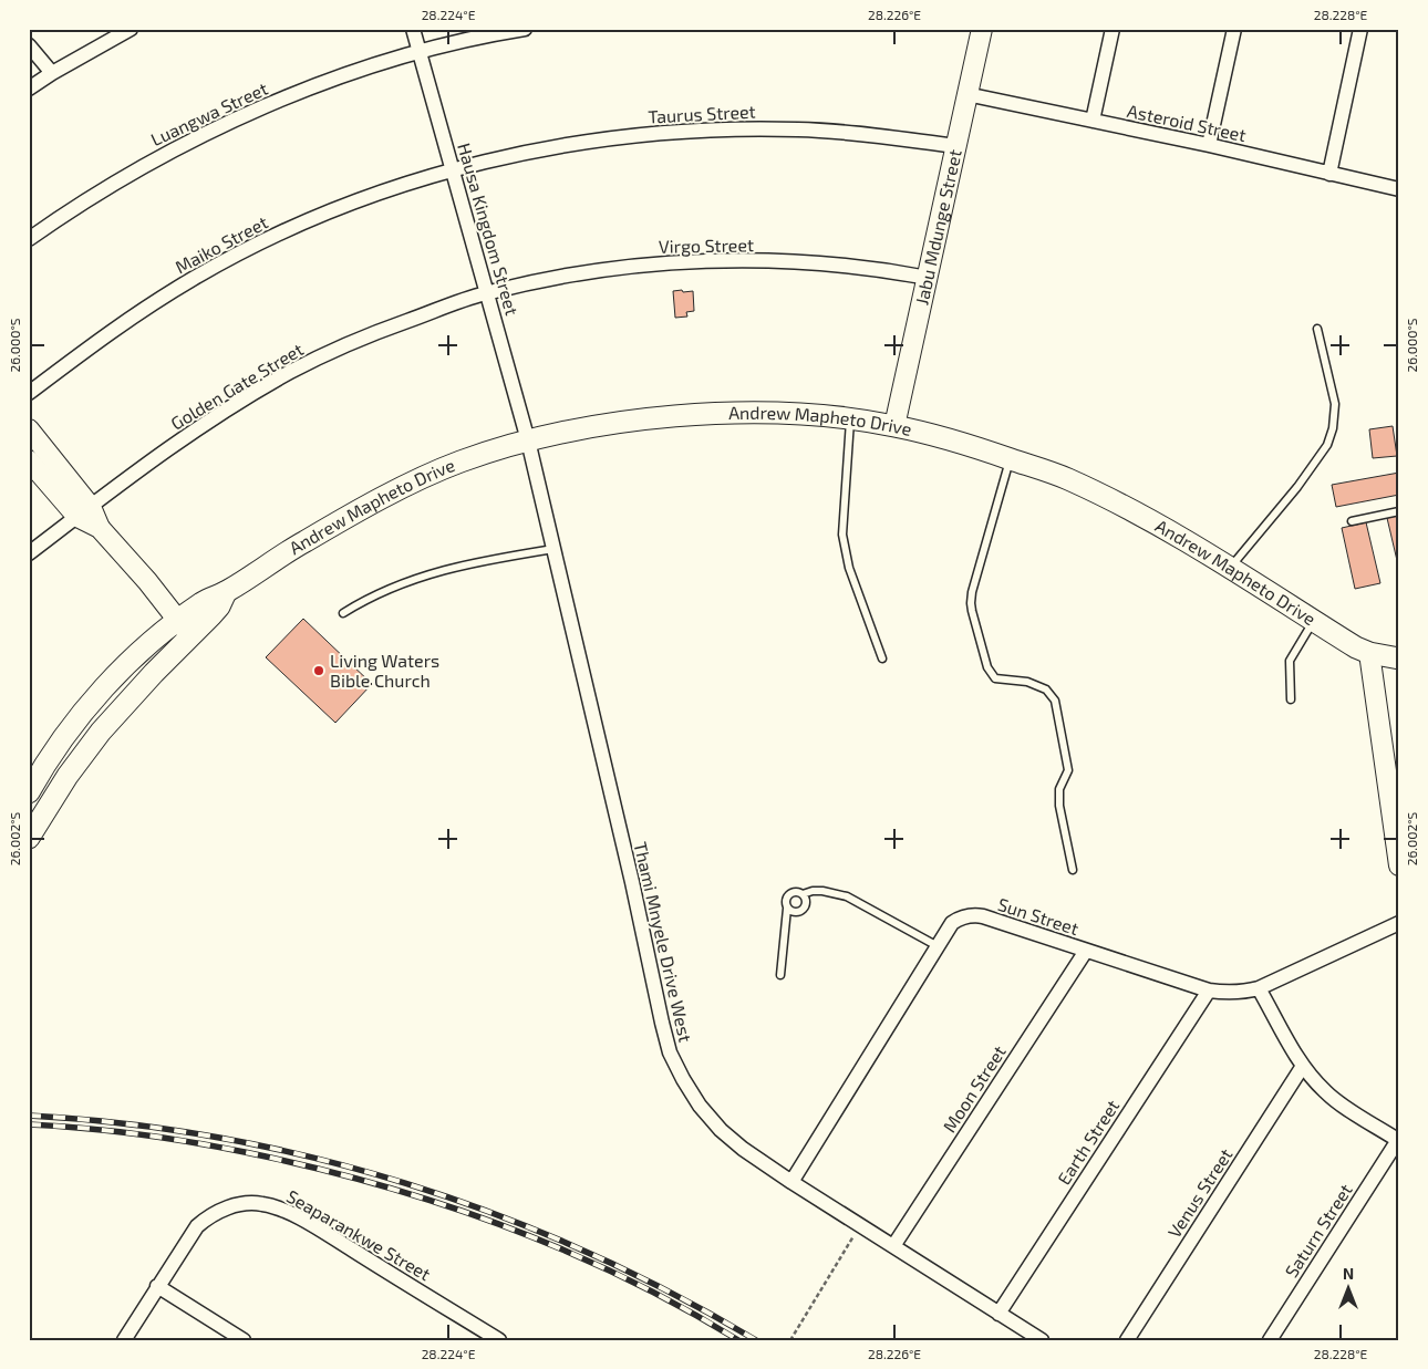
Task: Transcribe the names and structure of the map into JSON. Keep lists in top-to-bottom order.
{
  "streets": {
    "main road": ["Andrew Mapheto Drive"],
    "street": [
      "Luangwa Street",
      "Taurus Street",
      "Asteroid Street",
      "Jabu Mdunge Street",
      "Hausa Kingdom Street",
      "Maiko Street",
      "Virgo Street",
      "Golden Gate Street",
      "Sun Street",
      "Thami Mnyele Drive West",
      "Moon Street",
      "Earth Street",
      "Venus Street",
      "Saturn Street",
      "Seaparankwe Street"
    ]
  },
  "crossings": [
    ["Luangwa Street", "Hausa Kingdom Street"],
    ["Taurus Street", "Jabu Mdunge Street"],
    ["Taurus Street", "Hausa Kingdom Street"],
    ["Taurus Street", "Maiko Street"],
    ["Asteroid Street", "Jabu Mdunge Street"],
    ["Jabu Mdunge Street", "Virgo Street"],
    ["Jabu Mdunge Street", "Andrew Mapheto Drive"],
    ["Hausa Kingdom Street", "Maiko Street"],
    ["Hausa Kingdom Street", "Virgo Street"],
    ["Hausa Kingdom Street", "Golden Gate Street"],
    ["Hausa Kingdom Street", "Andrew Mapheto Drive"],
    ["Hausa Kingdom Street", "Thami Mnyele Drive West"],
    ["Virgo Street", "Golden Gate Street"],
    ["Andrew Mapheto Drive", "Thami Mnyele Drive West"],
    ["Sun Street", "Thami Mnyele Drive West"],
    ["Sun Street", "Moon Street"],
    ["Sun Street", "Earth Street"],
    ["Thami Mnyele Drive West", "Moon Street"],
    ["Thami Mnyele Drive West", "Earth Street"]
  ],
  "places": ["Living Waters Bible Church"],
  "north": "top",
  "coordinates": [
    "28.224°E",
    "28.226°E",
    "28.228°E",
    "26.000°S",
    "26.002°S"
  ]
}
